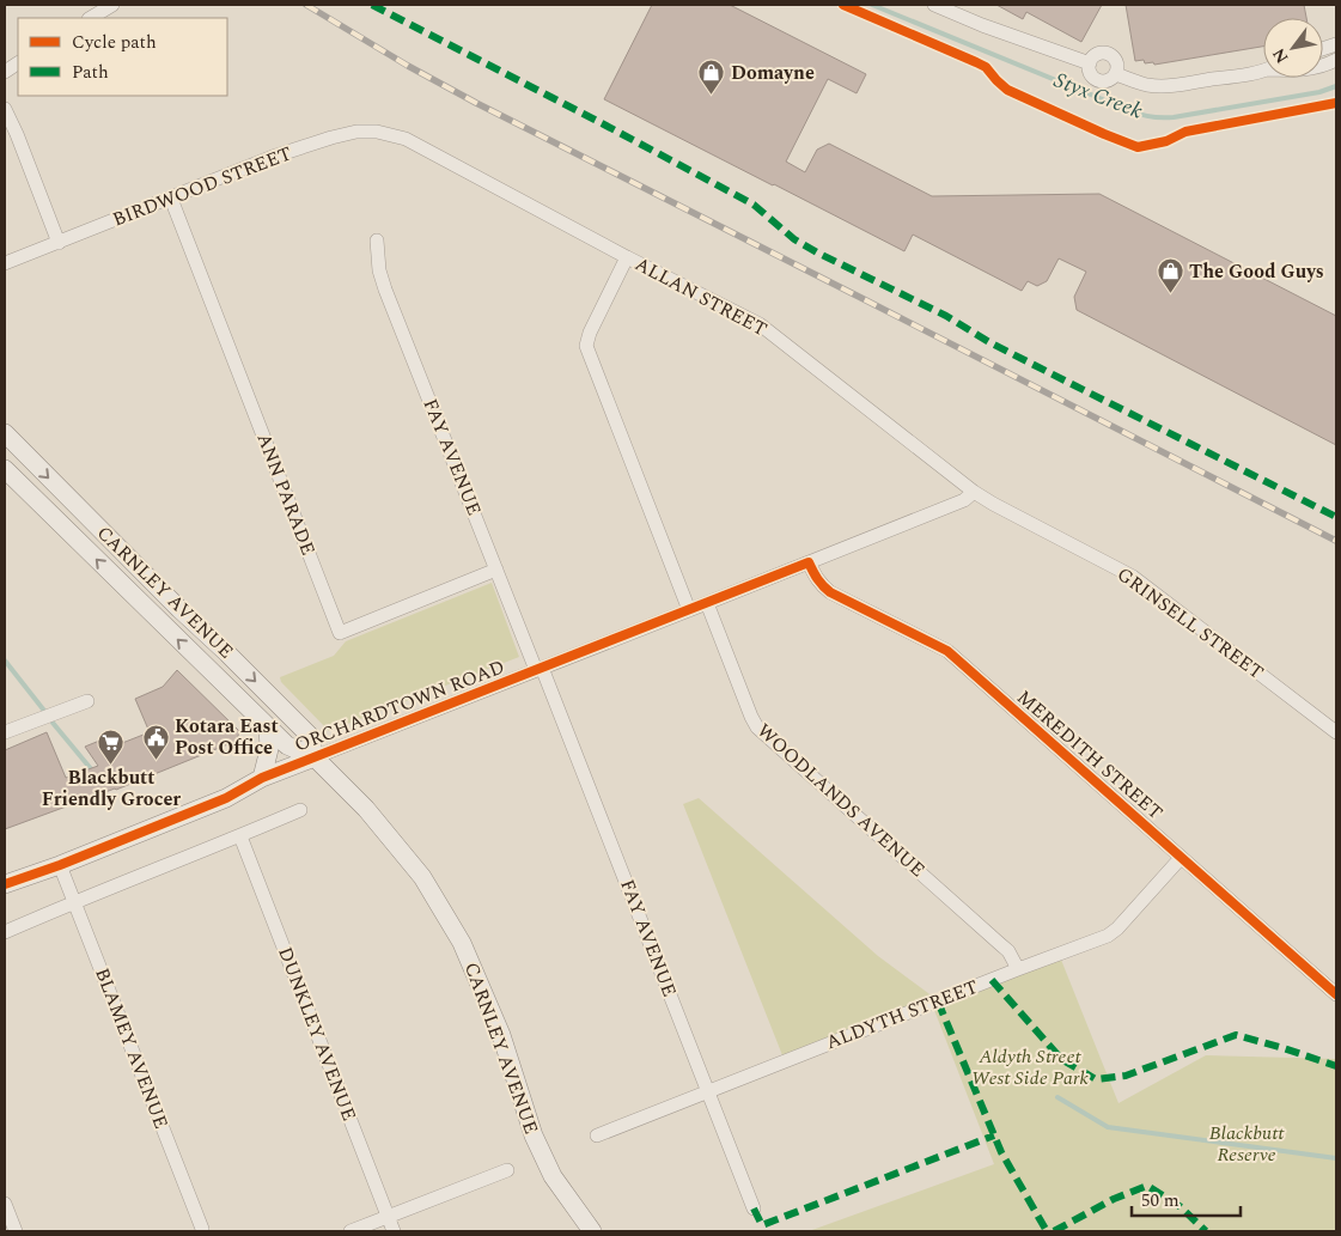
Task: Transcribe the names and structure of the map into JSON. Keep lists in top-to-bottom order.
{
  "streets": {
    "main road": ["CARNLEY AVENUE", "ORCHARDTOWN ROAD"],
    "street": [
      "BIRDWOOD STREET",
      "ALLAN STREET",
      "FAY AVENUE",
      "ANN PARADE",
      "GRINSELL STREET",
      "MEREDITH STREET",
      "WOODLANDS AVENUE",
      "ALDYTH STREET",
      "DUNKLEY AVENUE",
      "BLAMEY AVENUE"
    ]
  },
  "crossings": [
    ["BIRDWOOD STREET", "ALLAN STREET"],
    ["BIRDWOOD STREET", "ANN PARADE"],
    ["ALLAN STREET", "GRINSELL STREET"],
    ["ALLAN STREET", "ORCHARDTOWN ROAD"],
    ["FAY AVENUE", "ANN PARADE"],
    ["FAY AVENUE", "ORCHARDTOWN ROAD"],
    ["FAY AVENUE", "ALDYTH STREET"],
    ["CARNLEY AVENUE", "ORCHARDTOWN ROAD"],
    ["GRINSELL STREET", "ORCHARDTOWN ROAD"],
    ["ORCHARDTOWN ROAD", "MEREDITH STREET"],
    ["ORCHARDTOWN ROAD", "WOODLANDS AVENUE"],
    ["ORCHARDTOWN ROAD", "BLAMEY AVENUE"],
    ["MEREDITH STREET", "ALDYTH STREET"],
    ["WOODLANDS AVENUE", "ALDYTH STREET"]
  ],
  "water": ["Styx Creek"],
  "parks": ["Aldyth Street West Side Park", "Blackbutt Reserve"],
  "places": {
    "shop": ["Domayne", "The Good Guys"],
    "public building": ["Kotara East Post Office"],
    "supermarket": ["Blackbutt Friendly Grocer"]
  },
  "legend": ["Cycle path", "Path"],
  "scale_bar": "50 m",
  "north": "bottom left"
}
